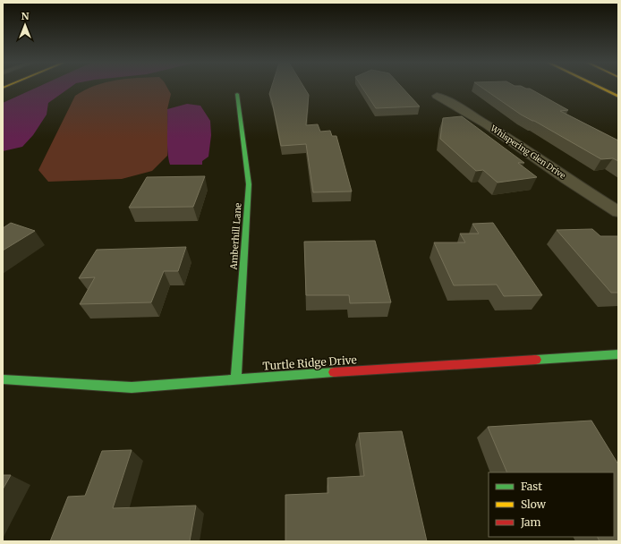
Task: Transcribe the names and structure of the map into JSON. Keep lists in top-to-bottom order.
{
  "streets": {
    "main road": ["Amberhill Lane", "Turtle Ridge Drive"],
    "street": ["Whispering Glen Drive"]
  },
  "crossings": [
    ["Amberhill Lane", "Turtle Ridge Drive"]
  ],
  "legend": ["Fast", "Slow", "Jam"],
  "north": "top"
}
